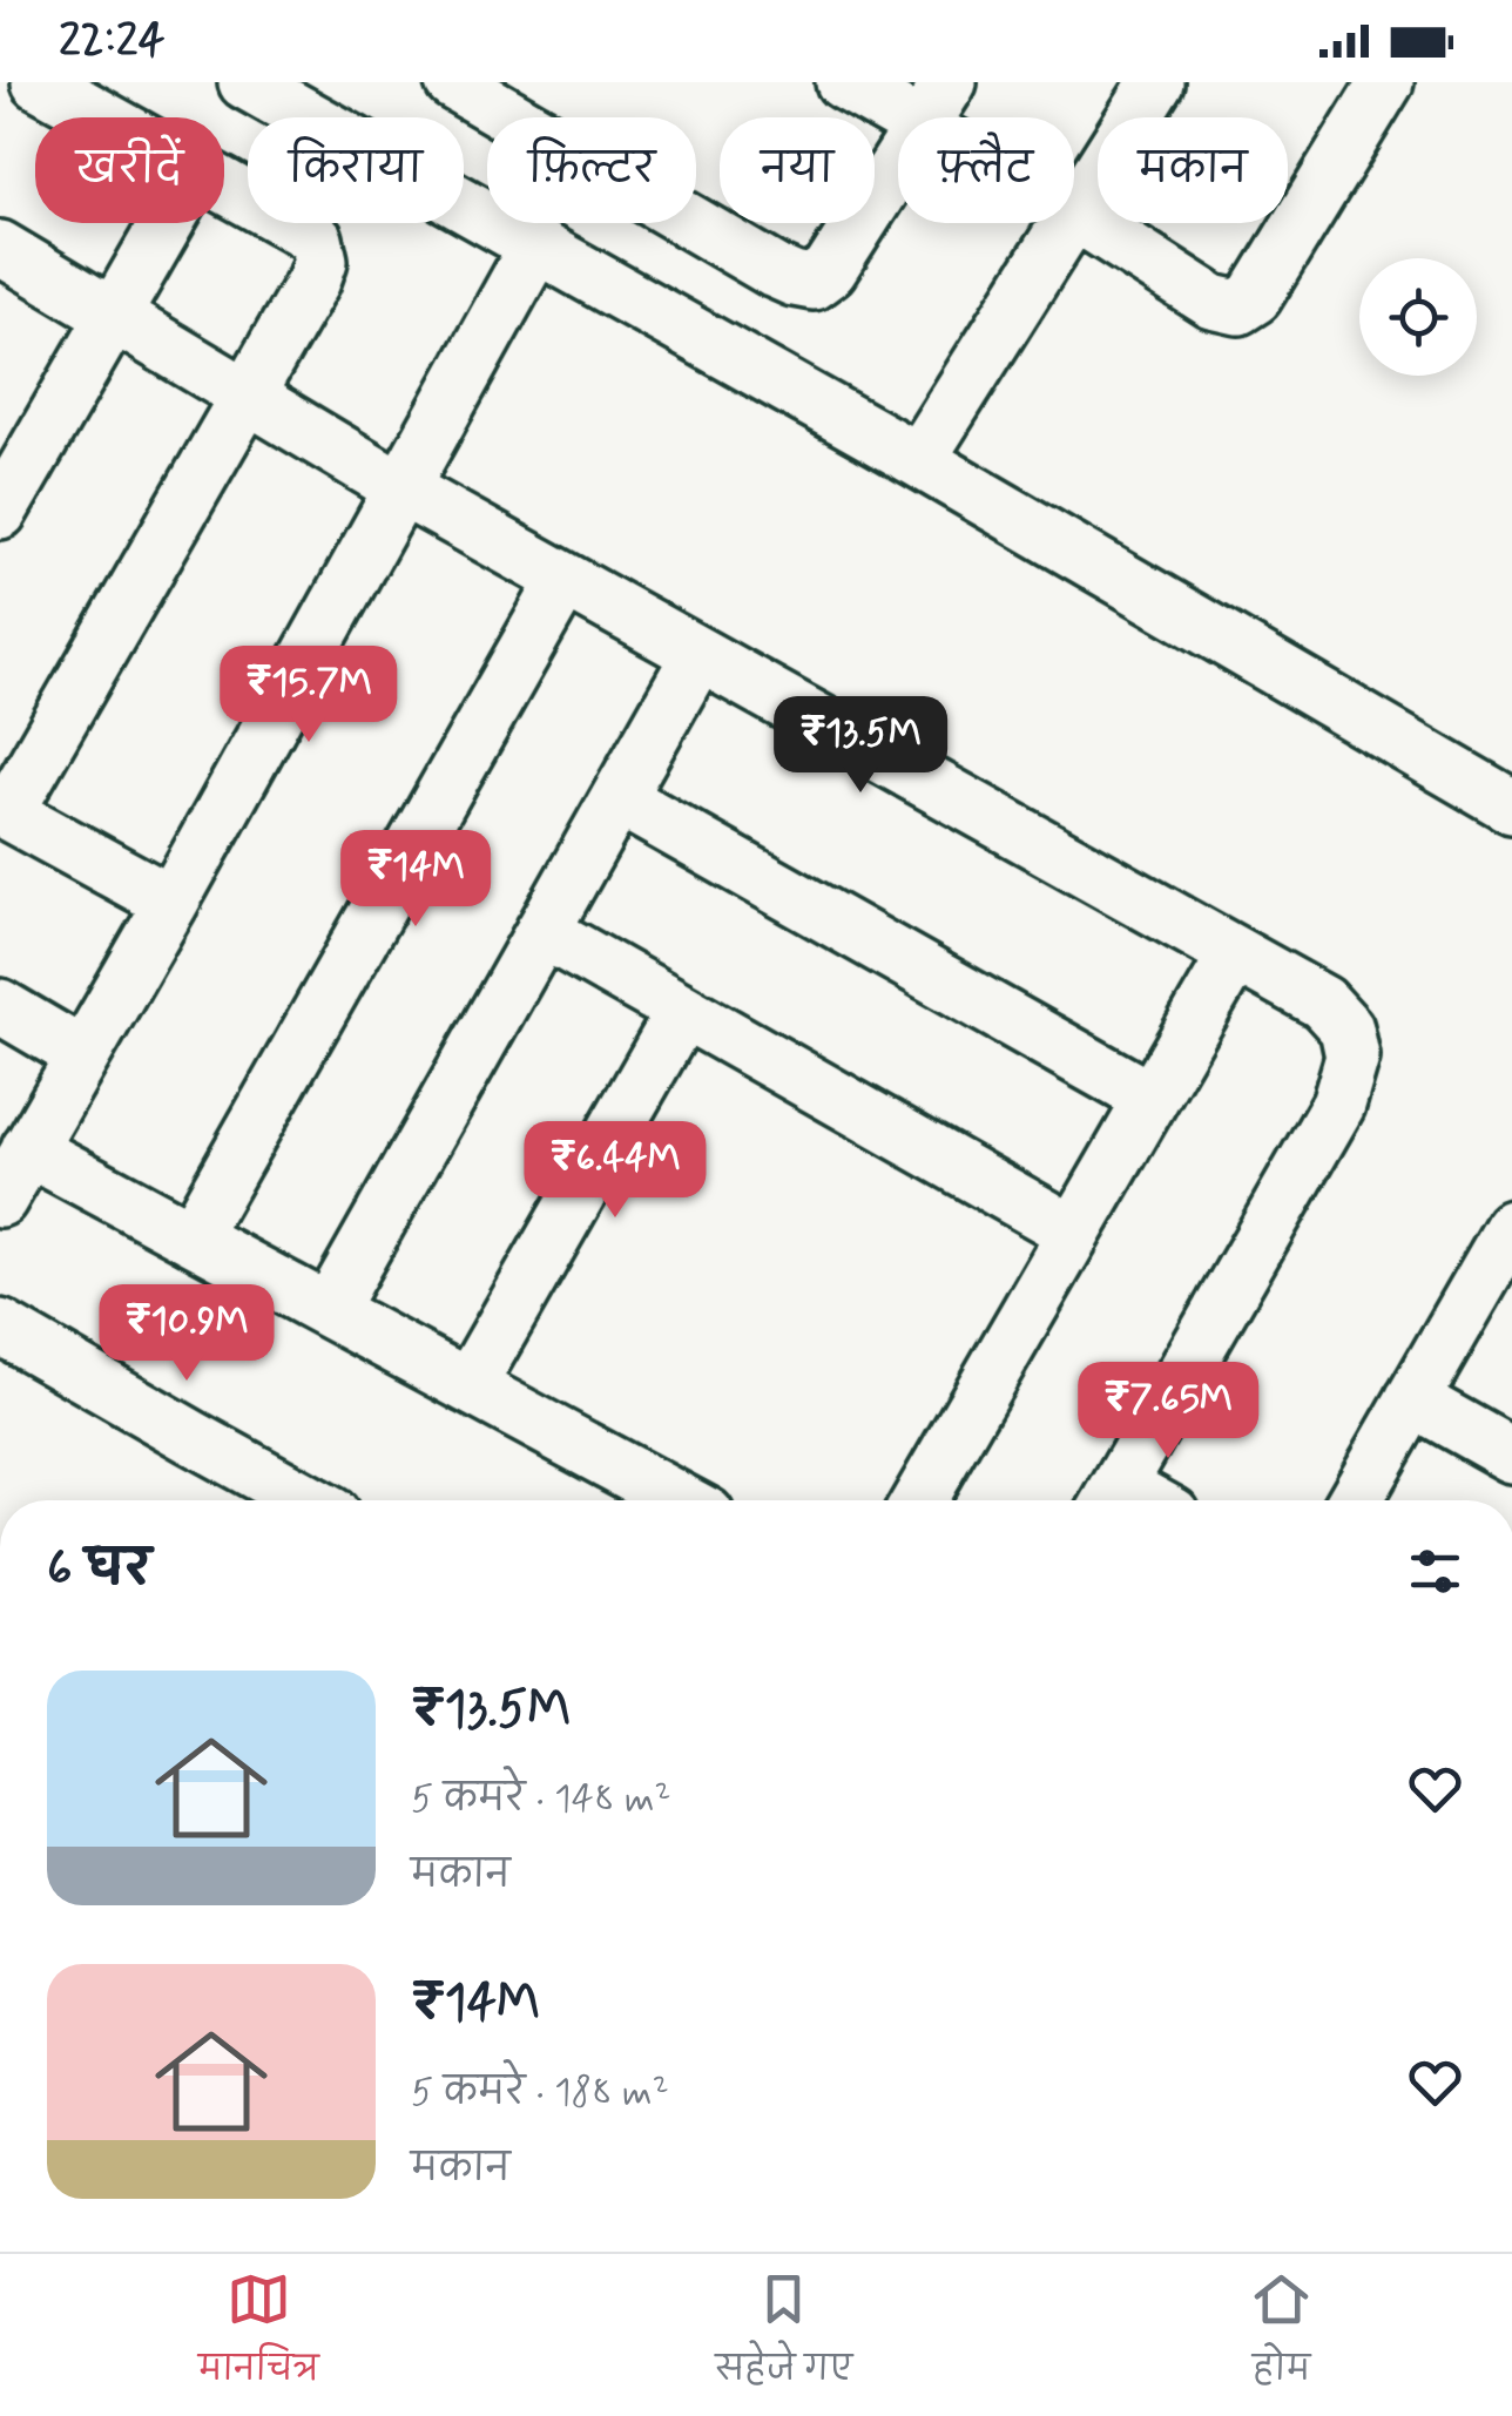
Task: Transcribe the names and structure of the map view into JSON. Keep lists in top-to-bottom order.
{
  "page": {
    "status": "22:24",
    "chip": [
      "खरीदें",
      "किराया",
      "फ़िल्टर",
      "नया",
      "फ़्लैट",
      "मकान"
    ],
    "price": [
      "₹15.7M",
      "₹13.5M",
      "₹14M",
      "₹6.44M",
      "₹10.9M",
      "₹7.65M"
    ],
    "heading": "6 घर",
    "list": [
      {
        "name": "₹13.5M",
        "note": "5 कमरे · 148 m² · मकान"
      },
      {
        "name": "₹14M",
        "note": "5 कमरे · 188 m² · मकान"
      }
    ],
    "tabs": ["मानचित्र", "सहेजे गए", "होम"]
  }
}
